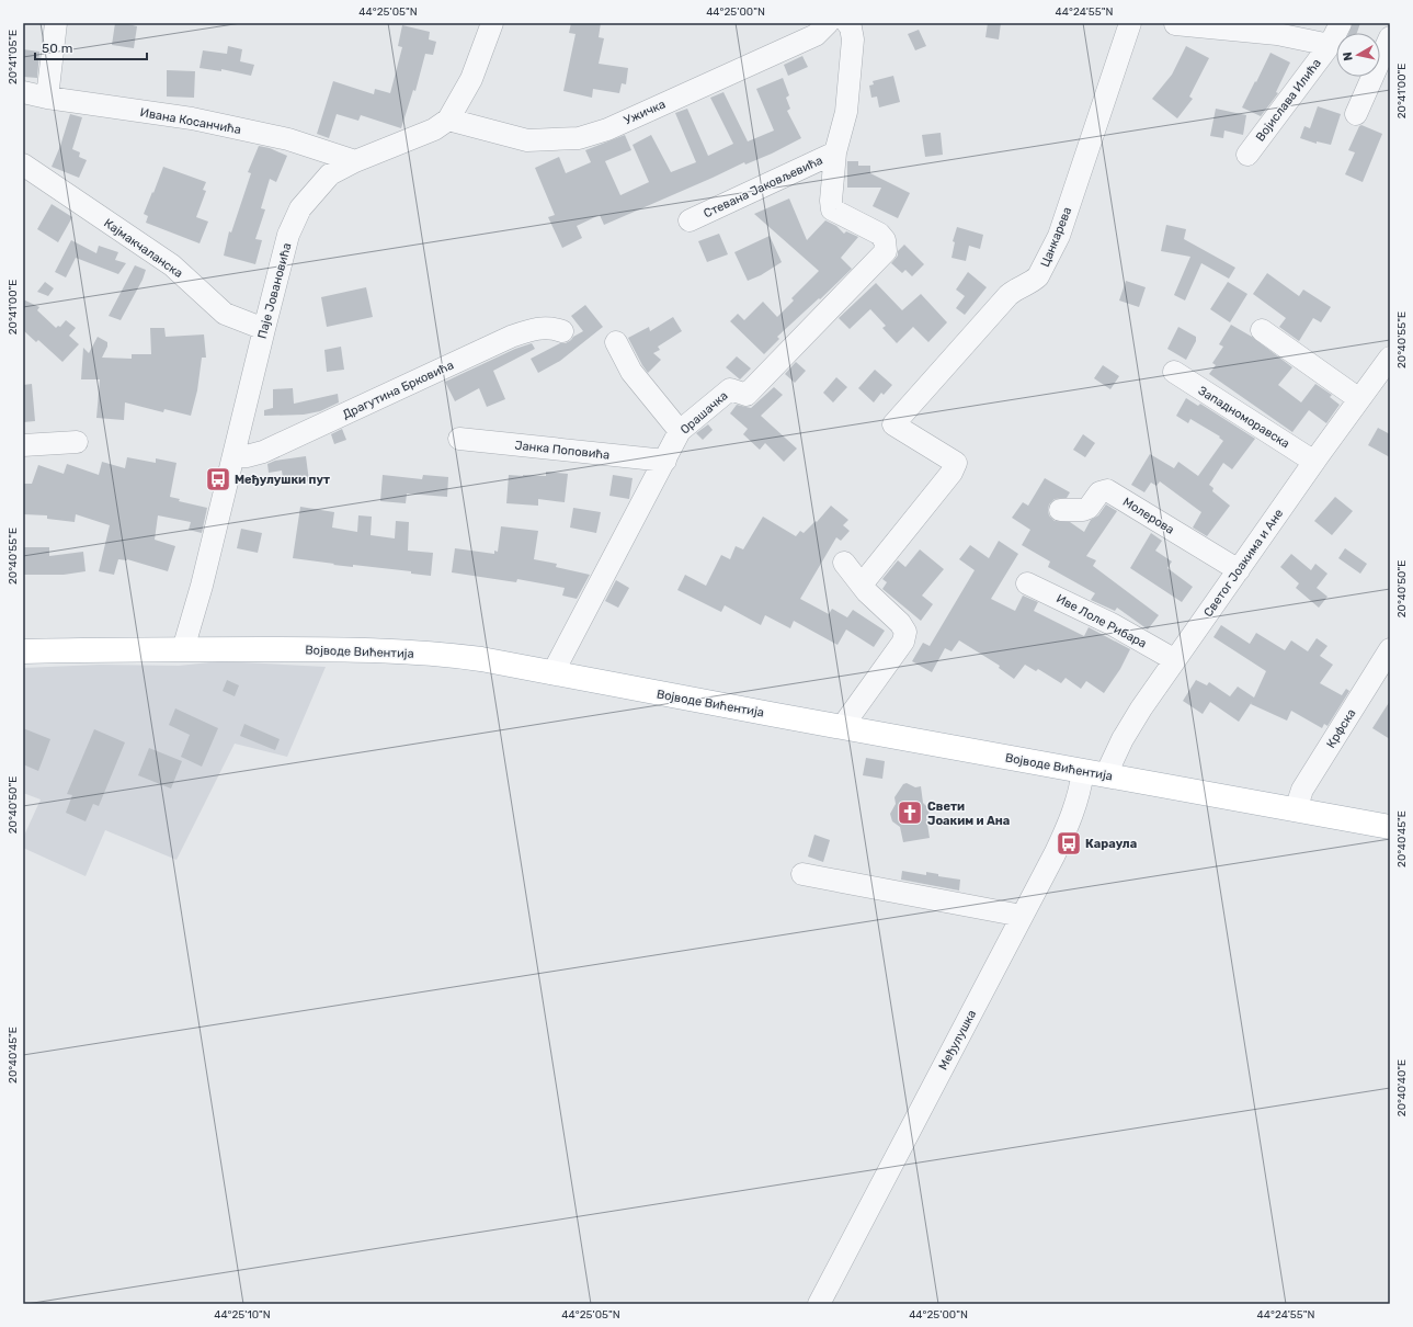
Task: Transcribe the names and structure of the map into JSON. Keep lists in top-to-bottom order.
{
  "streets": {
    "main road": ["Војводе Вићентија"],
    "street": [
      "Војислава Илића",
      "Ужичка",
      "Ивана Косанчића",
      "Стевана Јаковљевића",
      "Цанкарева",
      "Кајмакчаланска",
      "Паје Јовановића",
      "Драгутина Брковића",
      "Орашачка",
      "Западноморавска",
      "Јанка Поповића",
      "Молерова",
      "Светог Јоакима и Ане",
      "Иве Лоле Рибара",
      "Крфска",
      "Међулушка"
    ]
  },
  "crossings": [
    ["Ужичка", "Паје Јовановића"],
    ["Ивана Косанчића", "Паје Јовановића"],
    ["Стевана Јаковљевића", "Орашачка"],
    ["Кајмакчаланска", "Паје Јовановића"],
    ["Паје Јовановића", "Драгутина Брковића"],
    ["Паје Јовановића", "Војводе Вићентија"],
    ["Орашачка", "Јанка Поповића"],
    ["Орашачка", "Војводе Вићентија"],
    ["Западноморавска", "Светог Јоакима и Ане"],
    ["Молерова", "Светог Јоакима и Ане"],
    ["Светог Јоакима и Ане", "Иве Лоле Рибара"],
    ["Светог Јоакима и Ане", "Војводе Вићентија"],
    ["Војводе Вићентија", "Крфска"],
    ["Војводе Вићентија", "Међулушка"]
  ],
  "places": {
    "bus stop": ["Међулушки пут", "Караула"],
    "church": ["Свети Јоаким и Ана"]
  },
  "scale_bar": "50 m",
  "north": "left",
  "coordinates": [
    "44°25'05\"N",
    "44°25'00\"N",
    "44°24'55\"N",
    "20°41'05\"E",
    "20°41'00\"E",
    "20°40'55\"E",
    "20°40'50\"E",
    "20°40'45\"E",
    "20°40'40\"E",
    "44°25'10\"N"
  ]
}
